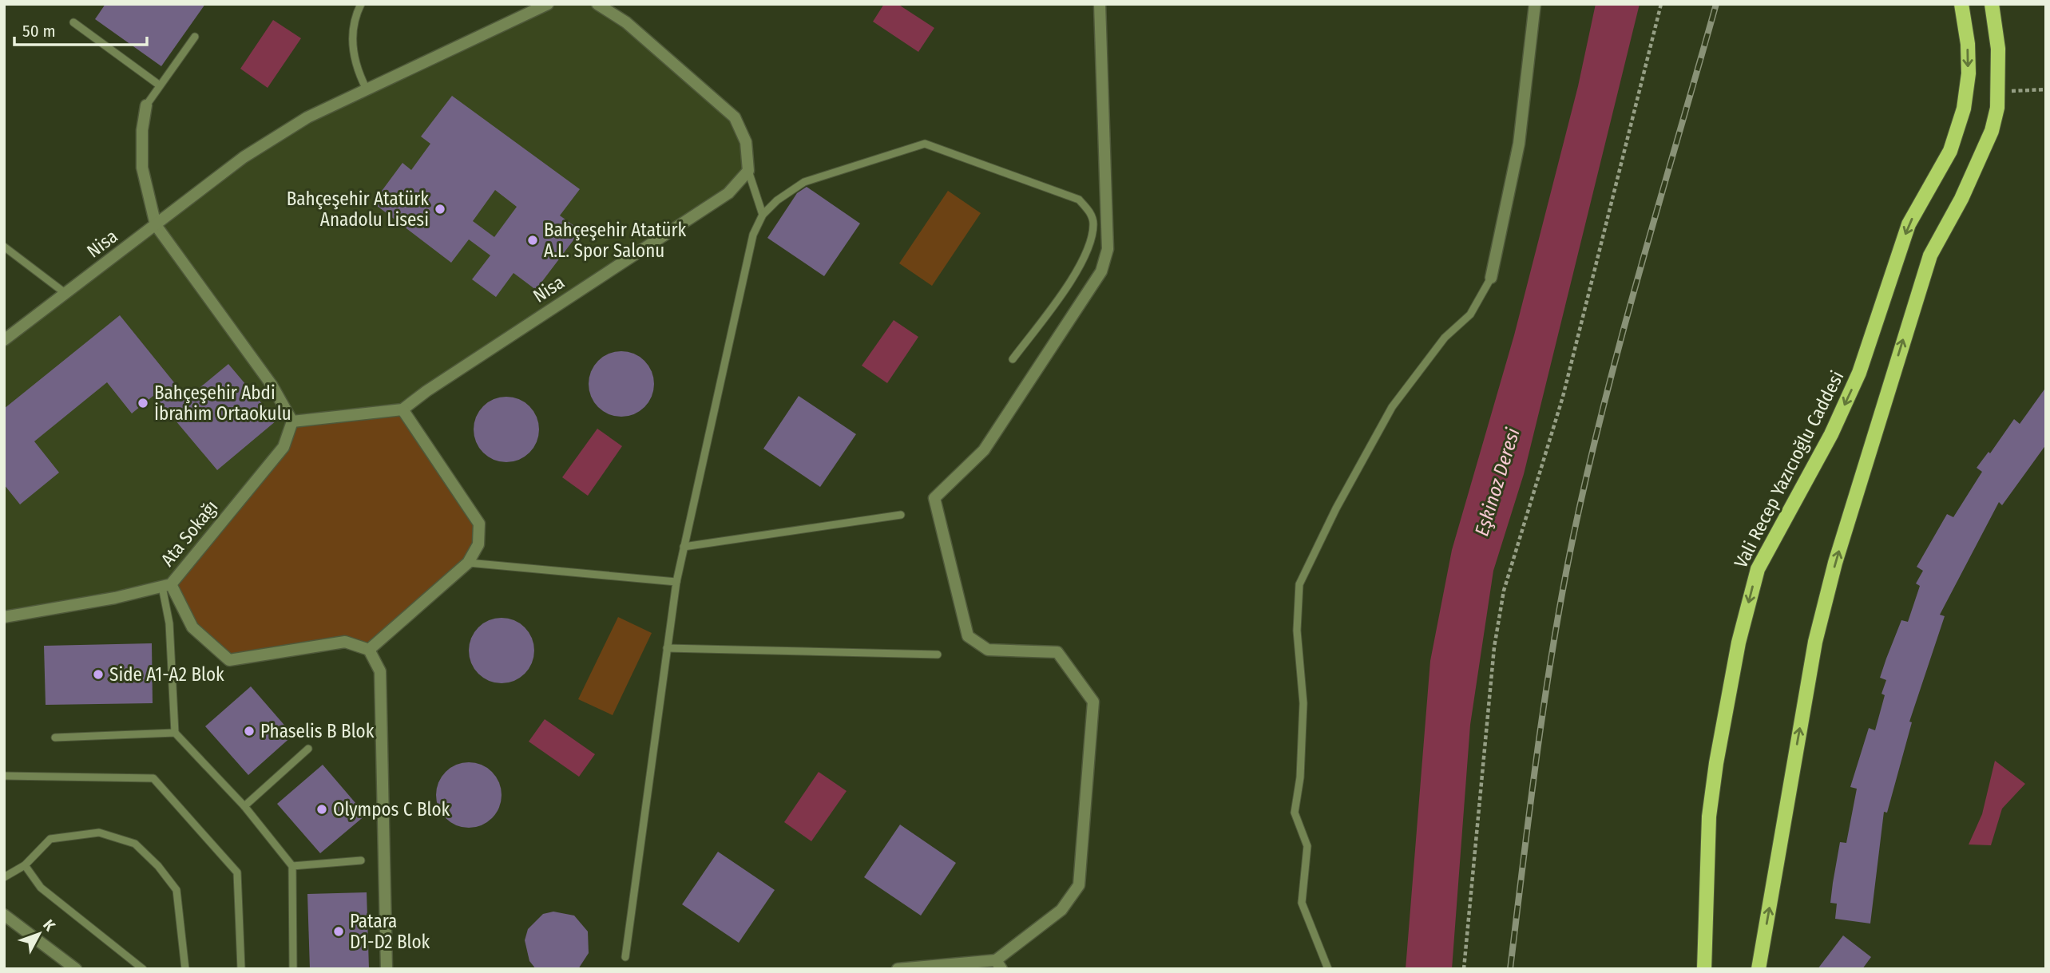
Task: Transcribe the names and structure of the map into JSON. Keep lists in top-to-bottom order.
{
  "streets": {
    "main road": ["Vali Recep Yazıcıoğlu Caddesi"],
    "street": ["Nisa", "Ata Sokağı"]
  },
  "water": ["Eşkinoz Deresi"],
  "places": [
    "Bahçeşehir Atatürk Anadolu Lisesi",
    "Bahçeşehir Atatürk A.L. Spor Salonu",
    "Bahçeşehir Abdi İbrahim Ortaokulu",
    "Side A1-A2 Blok",
    "Phaselis B Blok",
    "Olympos C Blok",
    "Patara D1-D2 Blok"
  ],
  "scale_bar": "50 m",
  "north": "top right"
}
